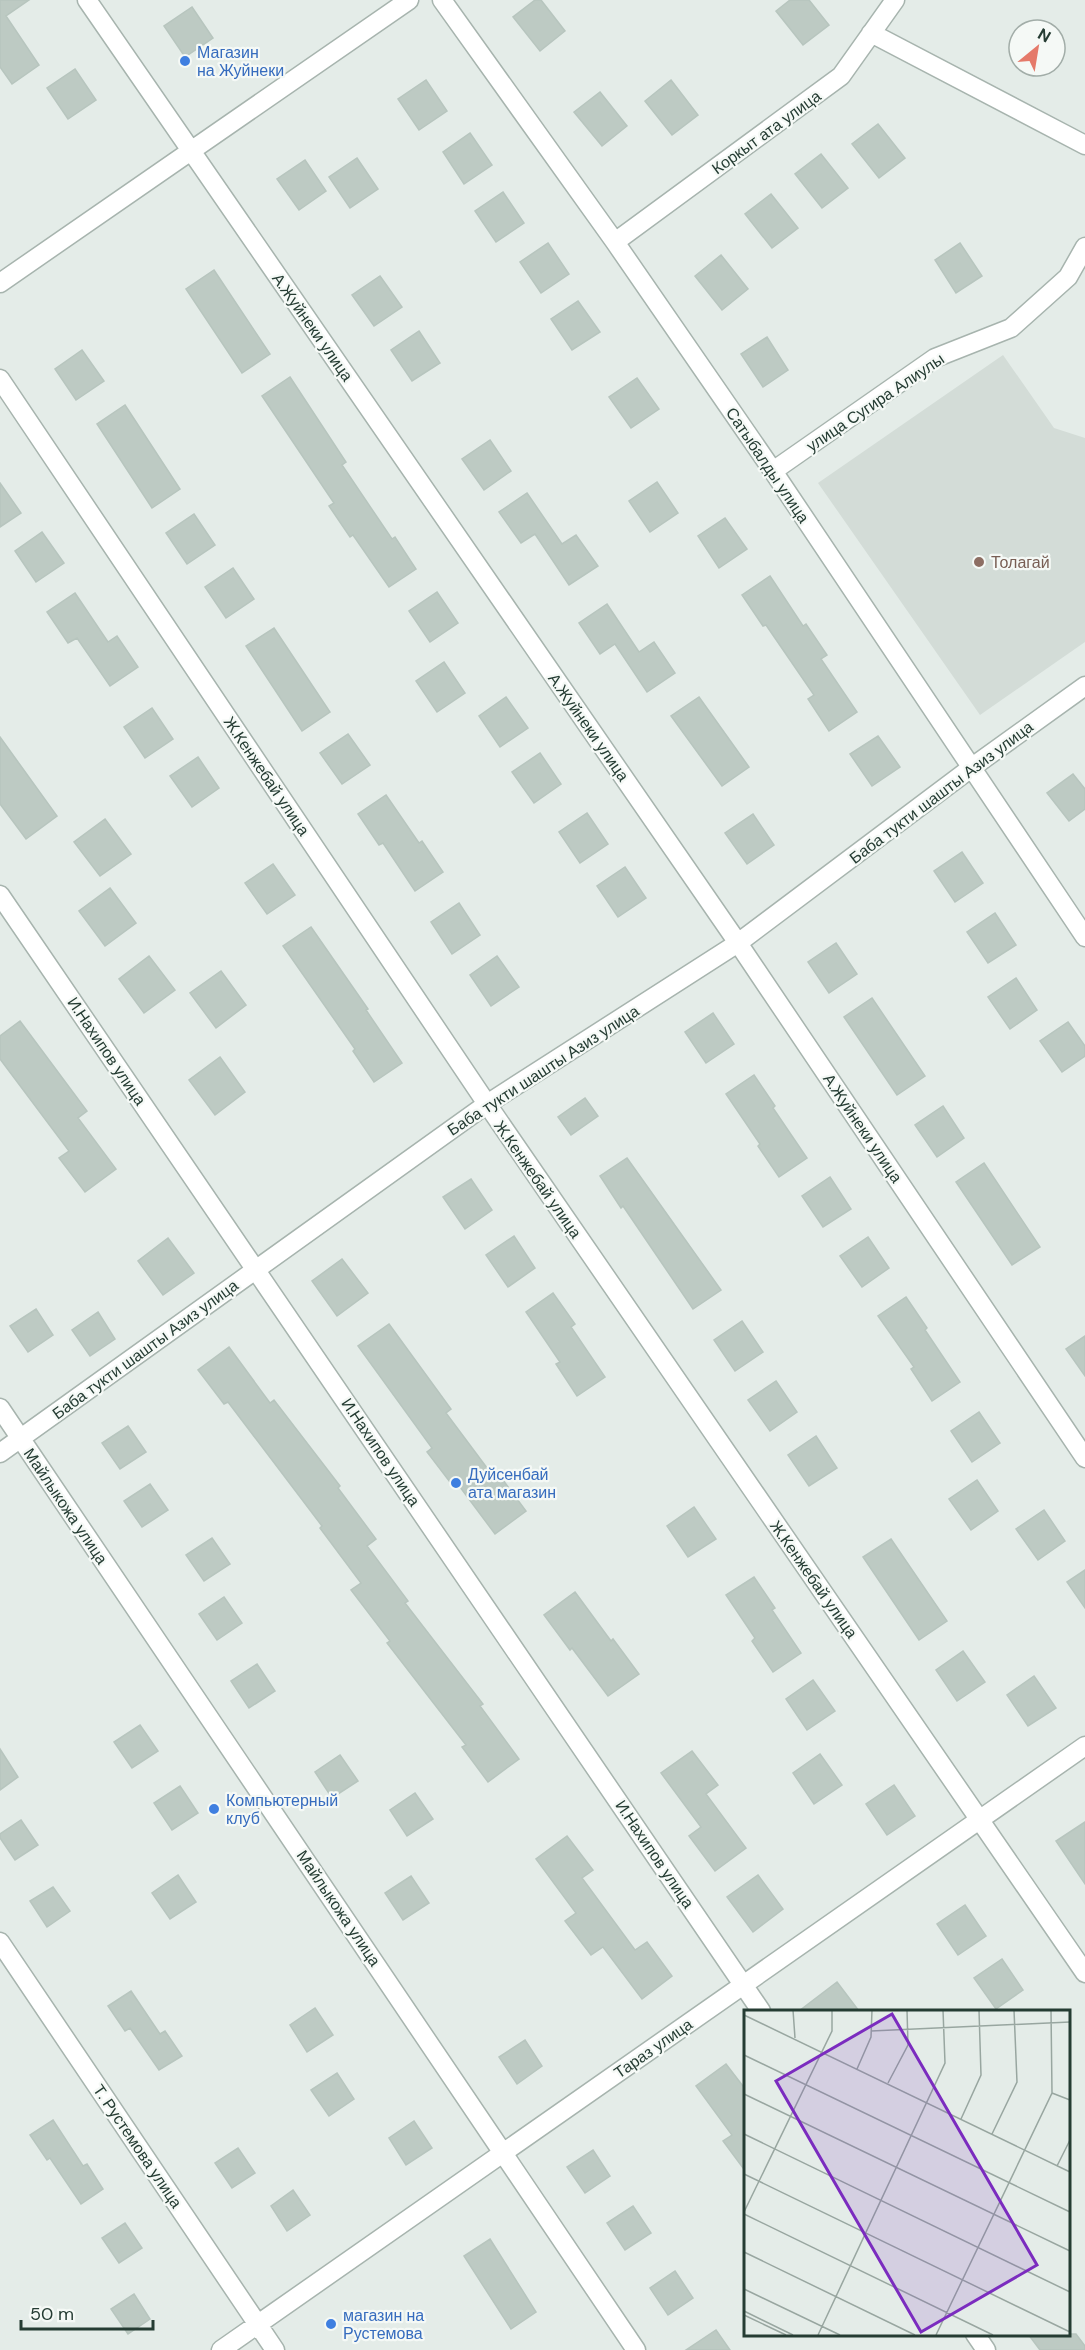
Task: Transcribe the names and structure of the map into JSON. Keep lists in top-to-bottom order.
{
  "streets": {
    "street": [
      "Коркыт ата улица",
      "А.Жуйнеки улица",
      "улица Сугира Алиулы",
      "Сатыбалды улица",
      "Ж.Кенжебай улица",
      "Баба тукти шашты Азиз улица",
      "И.Нахипов улица",
      "Майлыкожа улица",
      "Тараз улица",
      "Т. Рустемова улица"
    ]
  },
  "crossings": [
    ["Коркыт ата улица", "Сатыбалды улица"],
    ["А.Жуйнеки улица", "Баба тукти шашты Азиз улица"],
    ["улица Сугира Алиулы", "Сатыбалды улица"],
    ["Сатыбалды улица", "Баба тукти шашты Азиз улица"],
    ["Ж.Кенжебай улица", "Баба тукти шашты Азиз улица"],
    ["Ж.Кенжебай улица", "Тараз улица"],
    ["Баба тукти шашты Азиз улица", "И.Нахипов улица"],
    ["Баба тукти шашты Азиз улица", "Майлыкожа улица"],
    ["И.Нахипов улица", "Тараз улица"],
    ["Майлыкожа улица", "Тараз улица"],
    ["Тараз улица", "Т. Рустемова улица"]
  ],
  "places": [
    "Магазин на Жуйнеки",
    "Толагай",
    "Дуйсенбай ата магазин",
    "Компьютерный клуб",
    "магазин на Рустемова"
  ],
  "scale_bar": "50 m",
  "north": "top right"
}
